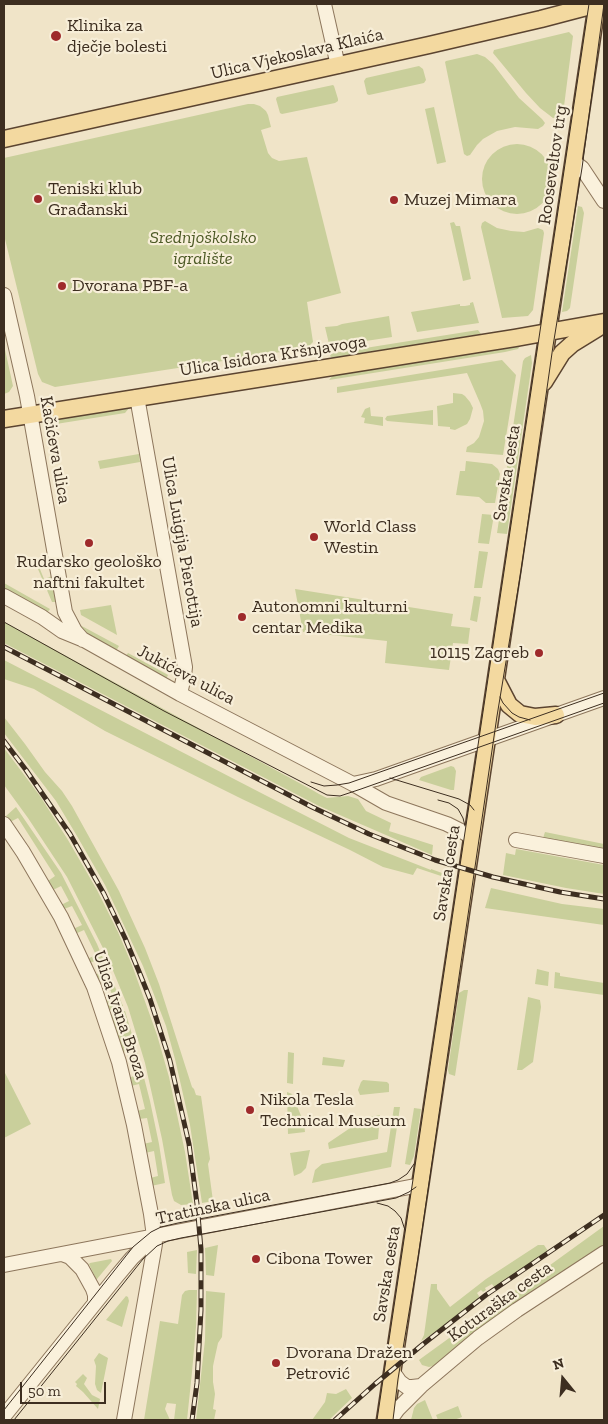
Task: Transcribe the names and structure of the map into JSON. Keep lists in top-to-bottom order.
{
  "streets": {
    "main road": [
      "Ulica Vjekoslava Klaića",
      "Rooseveltov trg",
      "Ulica Isidora Kršnjavoga",
      "Savska cesta"
    ],
    "street": [
      "Kačićeva ulica",
      "Ulica Luigija Pierottija",
      "Jukićeva ulica",
      "Ulica Ivana Broza",
      "Tratinska ulica",
      "Koturaška cesta"
    ]
  },
  "crossings": [
    ["Ulica Vjekoslava Klaića", "Rooseveltov trg"],
    ["Rooseveltov trg", "Ulica Isidora Kršnjavoga"],
    ["Rooseveltov trg", "Savska cesta"],
    ["Ulica Isidora Kršnjavoga", "Kačićeva ulica"],
    ["Ulica Isidora Kršnjavoga", "Savska cesta"],
    ["Ulica Isidora Kršnjavoga", "Ulica Luigija Pierottija"],
    ["Kačićeva ulica", "Jukićeva ulica"],
    ["Savska cesta", "Jukićeva ulica"],
    ["Savska cesta", "Tratinska ulica"],
    ["Ulica Luigija Pierottija", "Jukićeva ulica"],
    ["Ulica Ivana Broza", "Tratinska ulica"]
  ],
  "parks": ["Srednjoškolsko igralište"],
  "places": [
    "Klinika za dječje bolesti",
    "Teniski klub Građanski",
    "Muzej Mimara",
    "Dvorana PBF-a",
    "World Class Westin",
    "Rudarsko geološko naftni fakultet",
    "Autonomni kulturni centar Medika",
    "10115 Zagreb",
    "Nikola Tesla Technical Museum",
    "Cibona Tower",
    "Dvorana Dražen Petrović"
  ],
  "scale_bar": "50 m",
  "north": "top"
}
